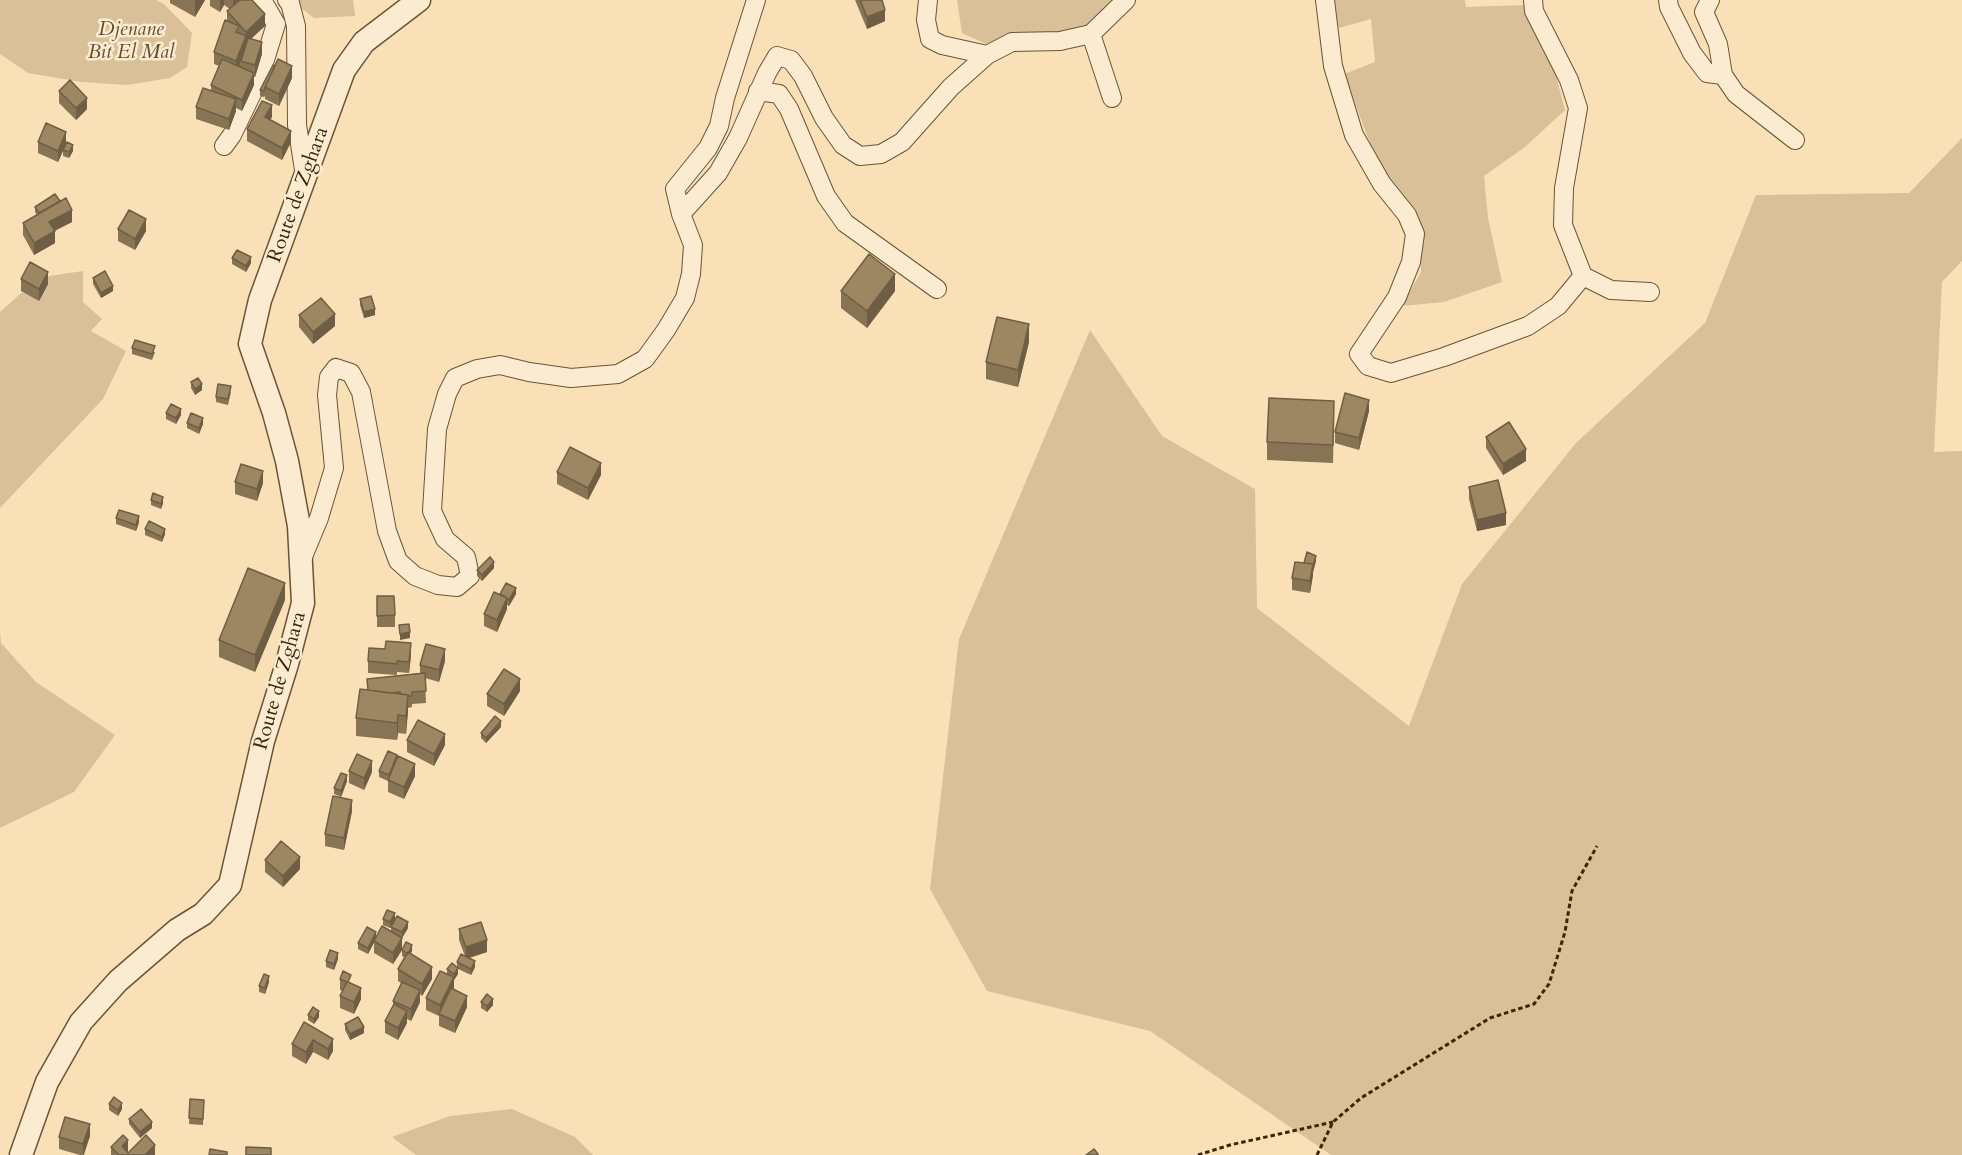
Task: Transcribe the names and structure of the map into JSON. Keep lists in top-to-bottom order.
{
  "streets": {
    "street": ["Route de Zghara"]
  },
  "parks": ["Djenane Bit El Mal"]
}
